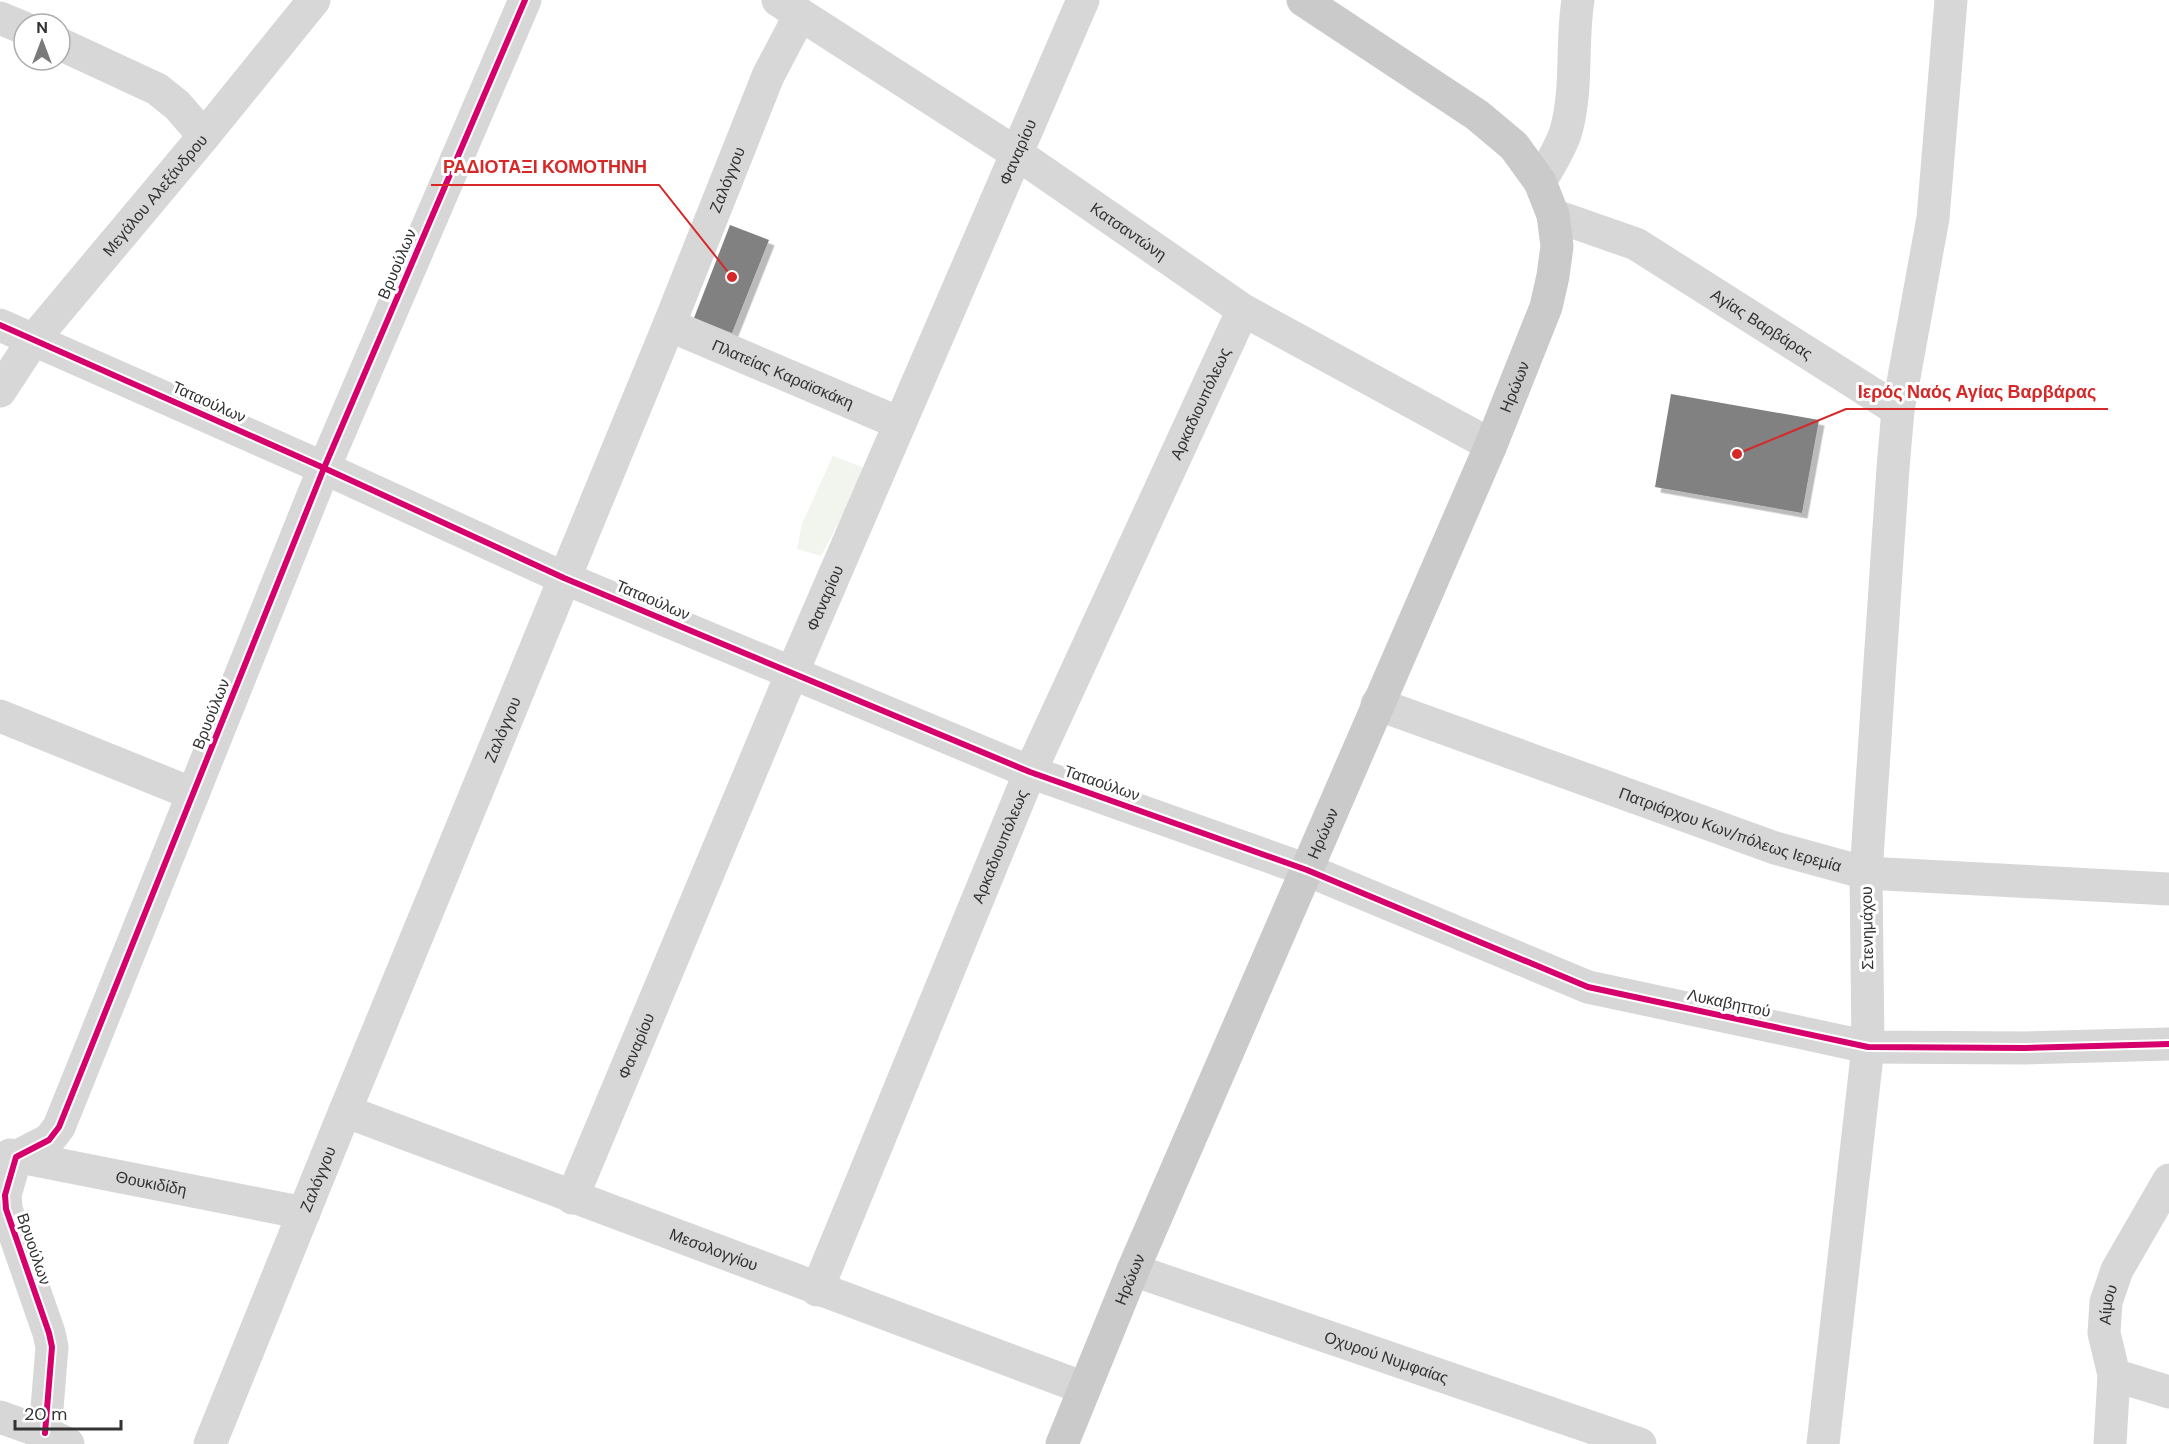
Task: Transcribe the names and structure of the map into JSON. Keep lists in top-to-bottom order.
{
  "streets": {
    "main road": ["Ηρώων"],
    "street": [
      "Φαναρίου",
      "Ζαλόγγου",
      "Μεγάλου Αλεξάνδρου",
      "Κατσαντώνη",
      "Βρυούλων",
      "Αγίας Βαρβάρας",
      "Πλατείας Καραϊσκάκη",
      "Ταταούλων",
      "Αρκαδιουπόλεως",
      "Πατριάρχου Κων/πόλεως Ιερεμία",
      "Στενημάχου",
      "Λυκαβηττού",
      "Θουκιδίδη",
      "Μεσολογγίου",
      "Αίμου",
      "Οχυρού Νυμφαίας"
    ]
  },
  "crossings": [
    ["Φαναρίου", "Κατσαντώνη"],
    ["Φαναρίου", "Πλατείας Καραϊσκάκη"],
    ["Φαναρίου", "Ταταούλων"],
    ["Φαναρίου", "Μεσολογγίου"],
    ["Ζαλόγγου", "Κατσαντώνη"],
    ["Ζαλόγγου", "Πλατείας Καραϊσκάκη"],
    ["Ζαλόγγου", "Ταταούλων"],
    ["Ζαλόγγου", "Θουκιδίδη"],
    ["Ζαλόγγου", "Μεσολογγίου"],
    ["Μεγάλου Αλεξάνδρου", "Ταταούλων"],
    ["Κατσαντώνη", "Ηρώων"],
    ["Κατσαντώνη", "Αρκαδιουπόλεως"],
    ["Βρυούλων", "Ταταούλων"],
    ["Βρυούλων", "Θουκιδίδη"],
    ["Αγίας Βαρβάρας", "Ηρώων"],
    ["Αγίας Βαρβάρας", "Στενημάχου"],
    ["Ηρώων", "Ταταούλων"],
    ["Ηρώων", "Πατριάρχου Κων/πόλεως Ιερεμία"],
    ["Ηρώων", "Λυκαβηττού"],
    ["Ηρώων", "Μεσολογγίου"],
    ["Ηρώων", "Οχυρού Νυμφαίας"],
    ["Ταταούλων", "Αρκαδιουπόλεως"],
    ["Ταταούλων", "Λυκαβηττού"],
    ["Αρκαδιουπόλεως", "Μεσολογγίου"],
    ["Πατριάρχου Κων/πόλεως Ιερεμία", "Στενημάχου"],
    ["Στενημάχου", "Λυκαβηττού"]
  ],
  "places": ["ΡΑΔΙΟΤΑΞΙ ΚΟΜΟΤΗΝΗ", "Ιερός Ναός Αγίας Βαρβάρας"],
  "scale_bar": "20 m",
  "north": "top"
}
